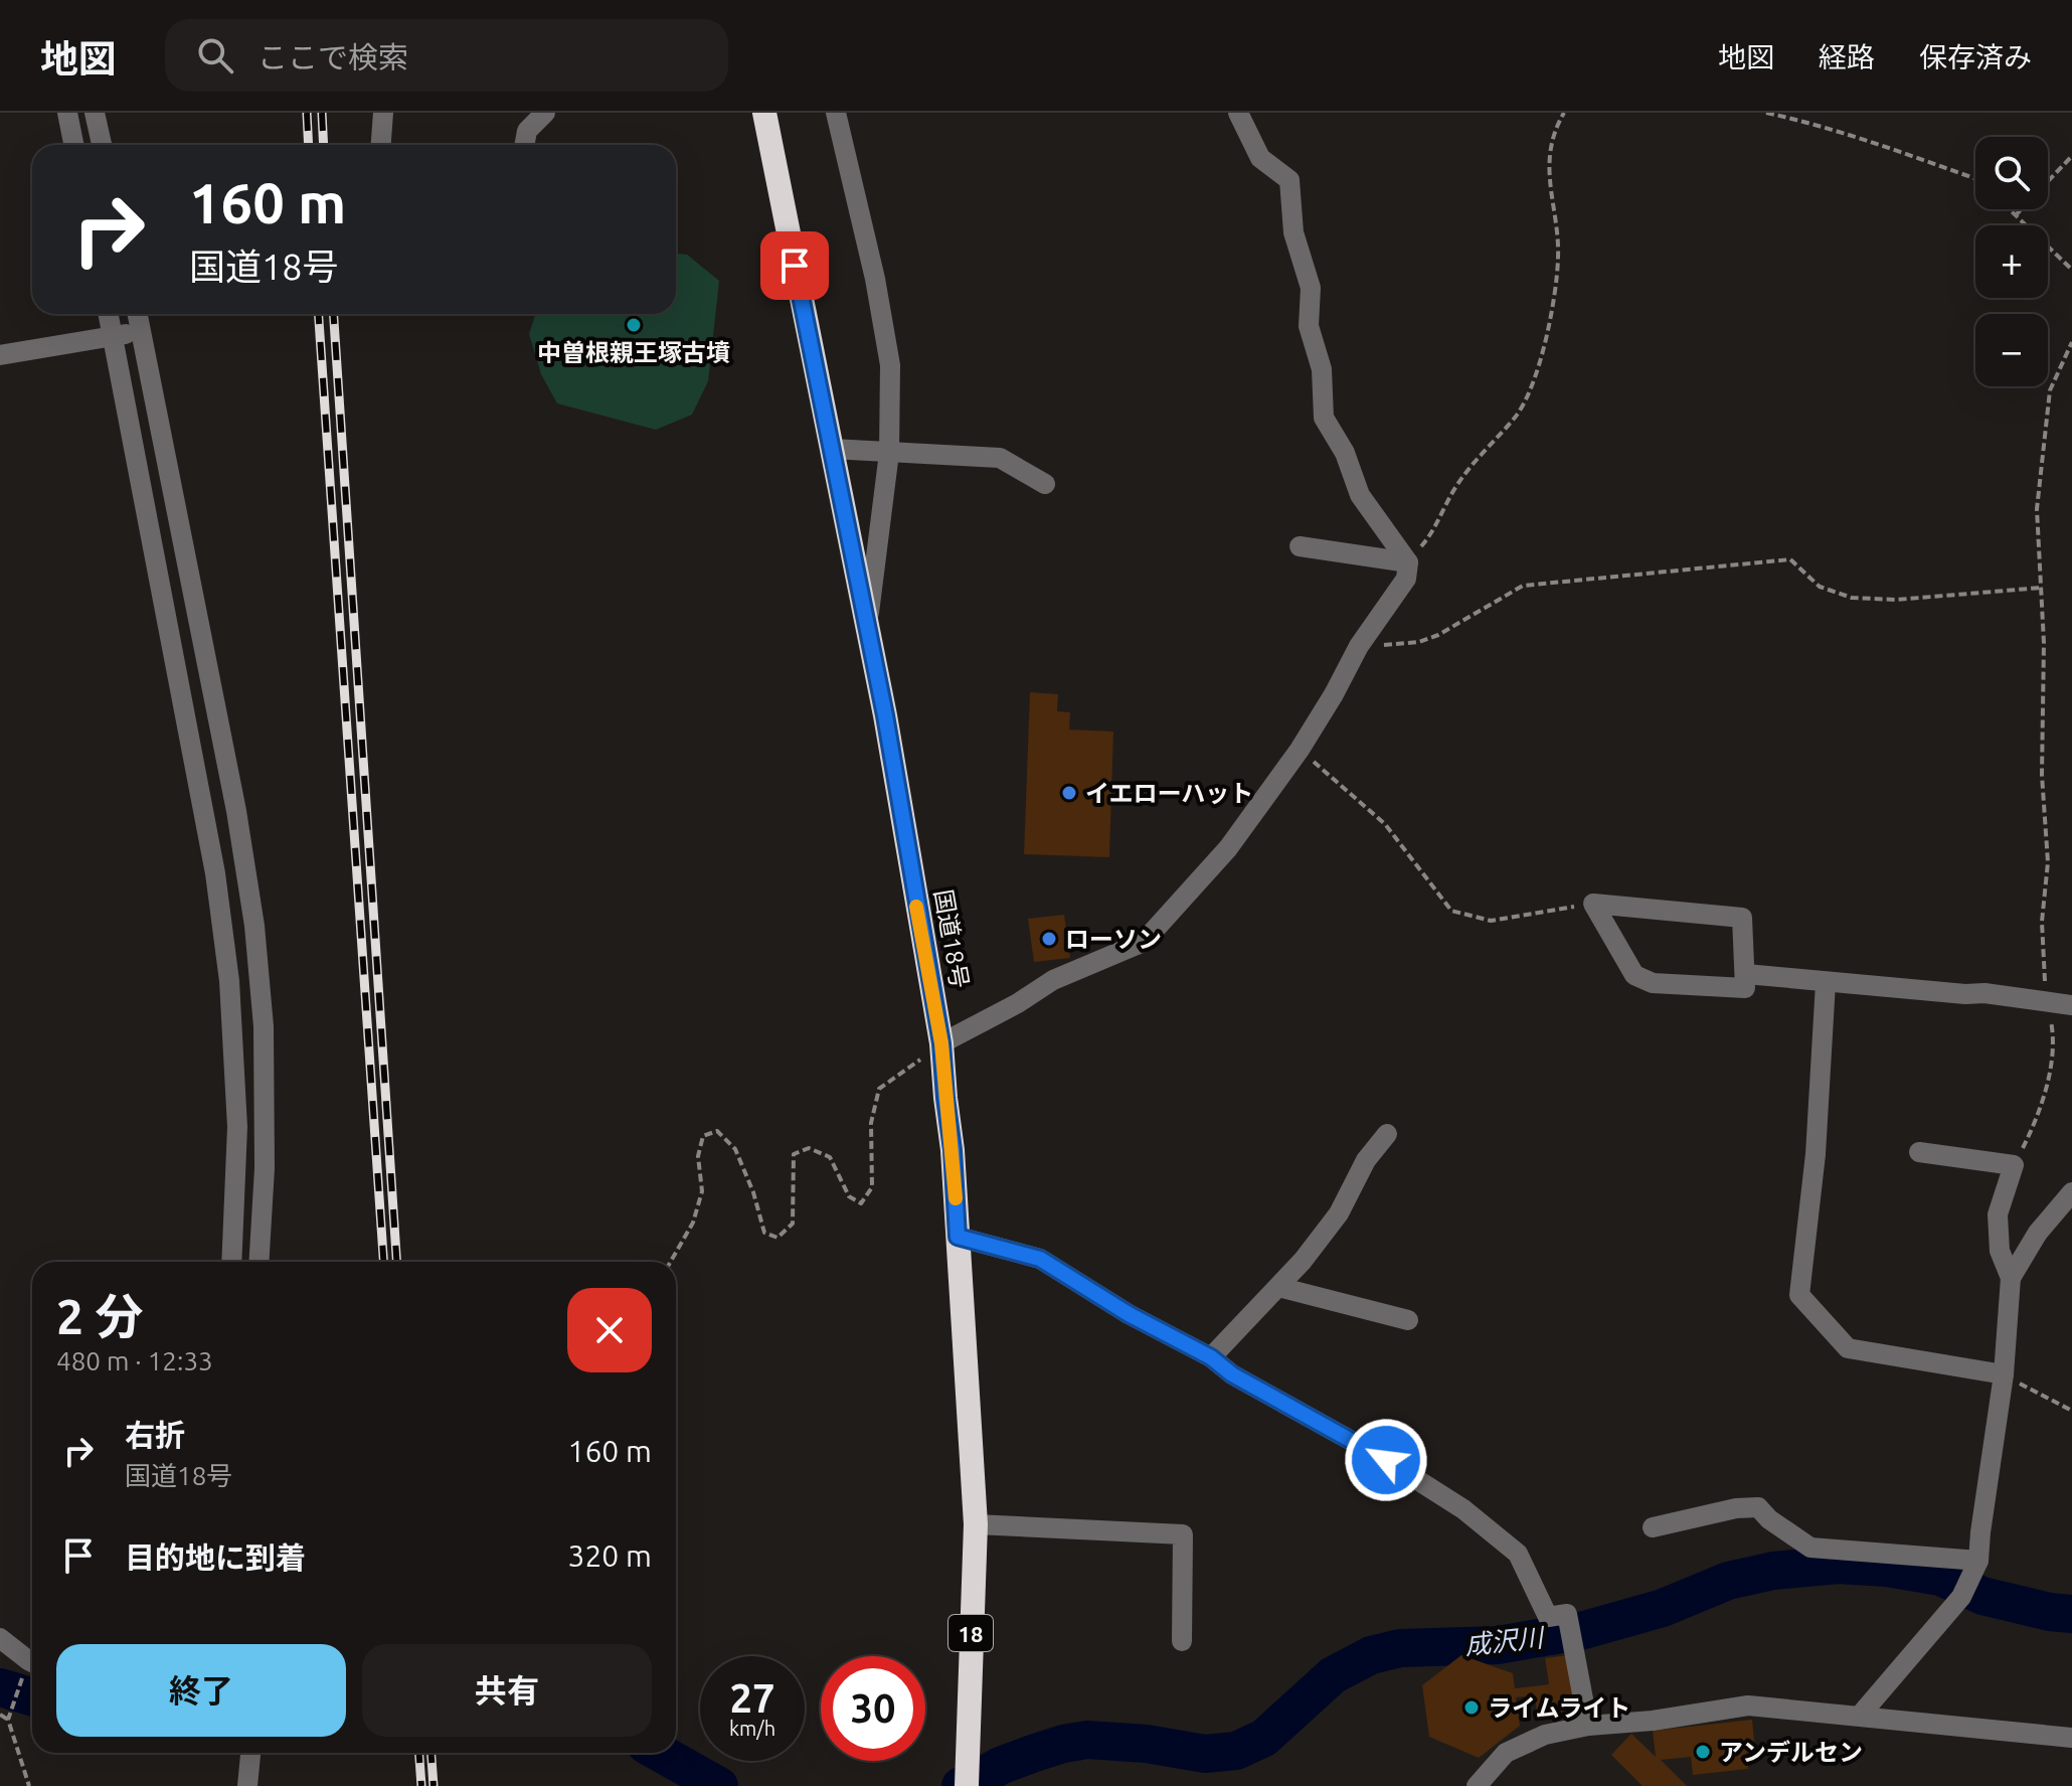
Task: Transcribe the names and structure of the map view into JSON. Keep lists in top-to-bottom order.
{
  "streets": {
    "highway": ["国道18号", "18"]
  },
  "water": ["成沢川"],
  "places": [
    "中曽根親王塚古墳",
    "イエローハット",
    "ローソン",
    "ライムライト",
    "アンデルセン"
  ],
  "page": {
    "header": "地図",
    "search": "ここで検索",
    "nav": ["地図", "経路", "保存済み"],
    "map_buttons": ["+", "−"],
    "turn": ["160 m", "国道18号"],
    "heading": ["2 分", "480 m · 12:33"],
    "list": [
      {
        "name": "右折",
        "note": "国道18号",
        "value": "160 m"
      },
      {
        "name": "目的地に到着",
        "value": "320 m"
      }
    ],
    "buttons": ["終了", "共有"],
    "speed": "27 km/h",
    "limit": "30"
  }
}
